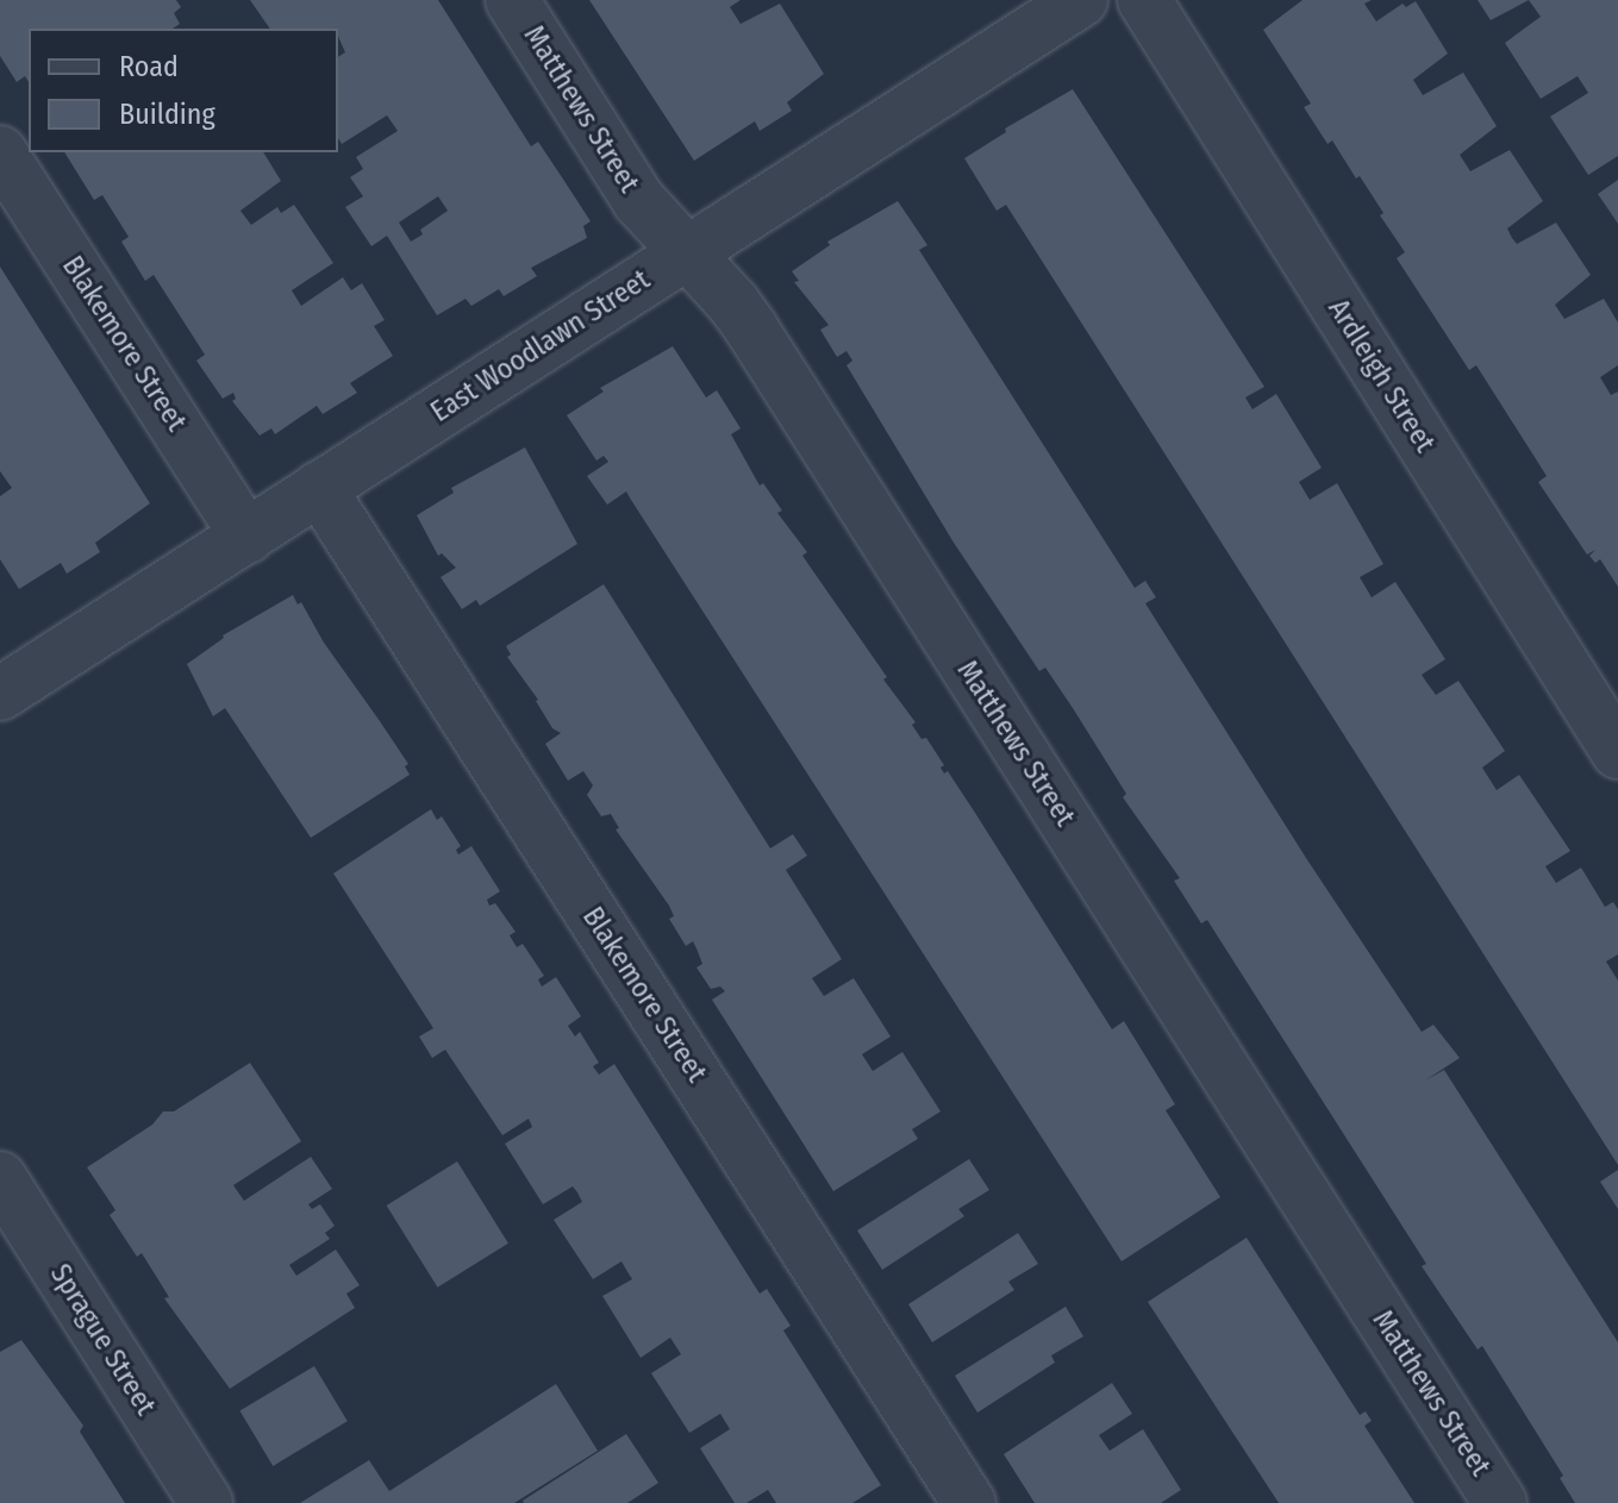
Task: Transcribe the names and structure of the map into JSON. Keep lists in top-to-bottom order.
{
  "streets": {
    "street": [
      "Matthews Street",
      "Blakemore Street",
      "East Woodlawn Street",
      "Ardleigh Street",
      "Sprague Street"
    ]
  },
  "crossings": [
    ["Matthews Street", "East Woodlawn Street"],
    ["Blakemore Street", "East Woodlawn Street"]
  ],
  "legend": ["Road", "Building"]
}
